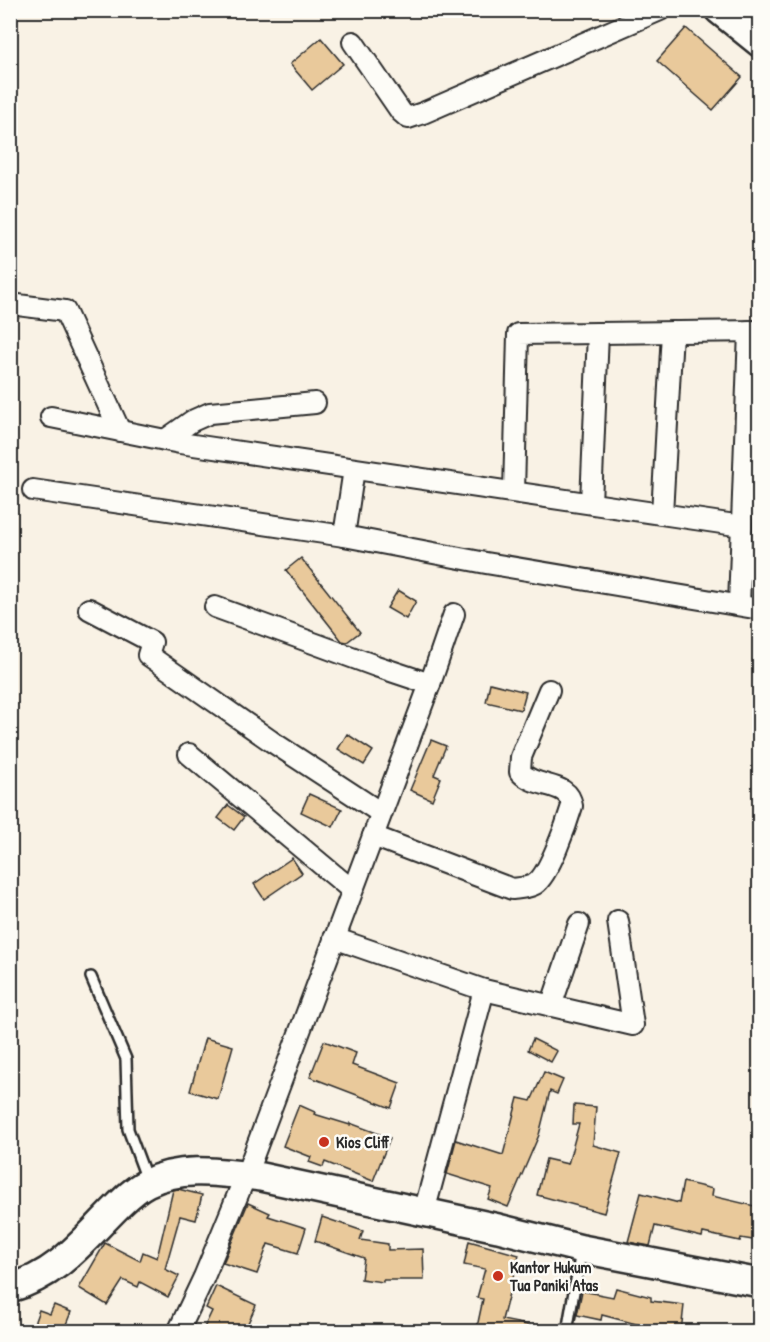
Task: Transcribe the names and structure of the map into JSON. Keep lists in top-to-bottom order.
{
  "places": ["Kios Cliff", "Kantor Hukum Tua Paniki Atas"]
}
